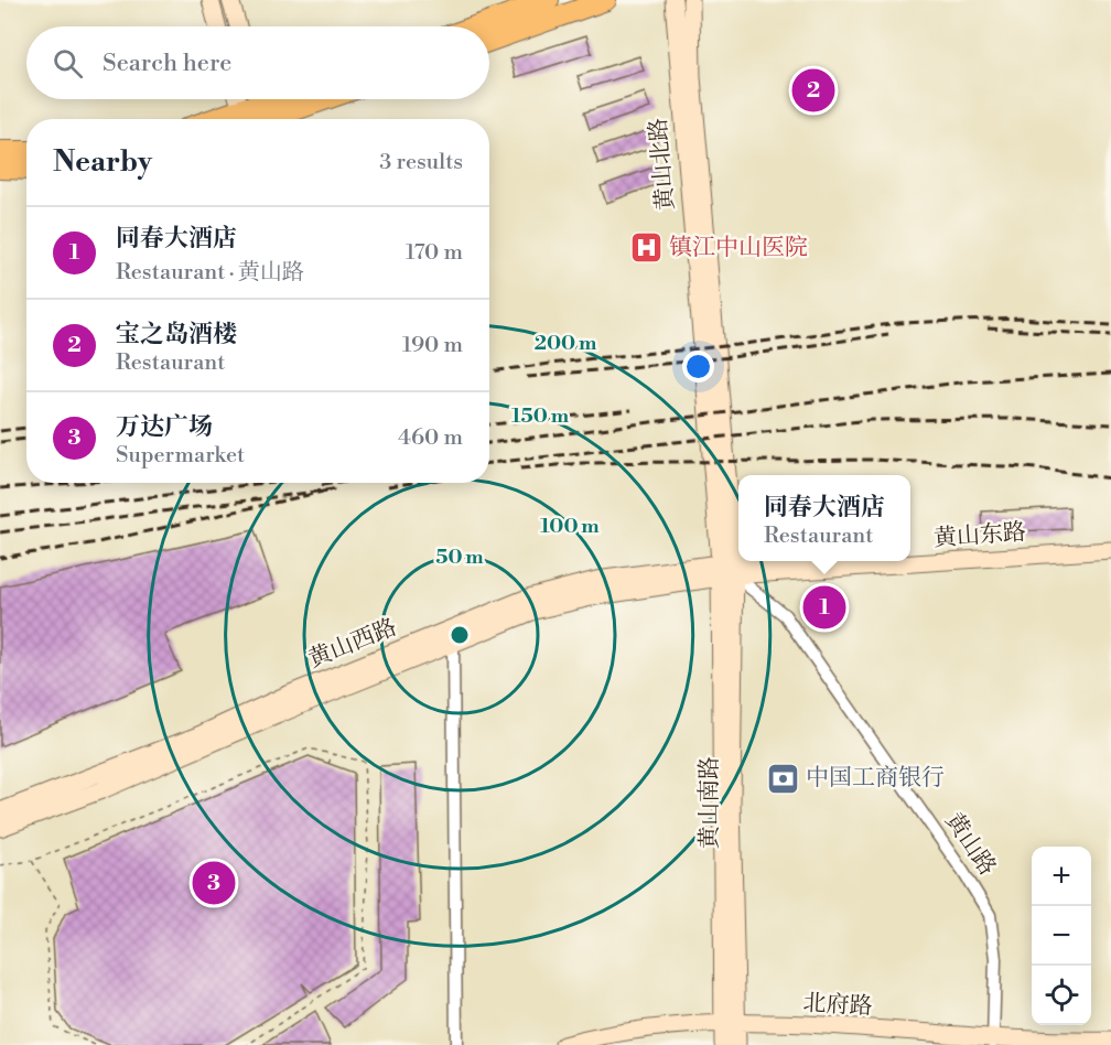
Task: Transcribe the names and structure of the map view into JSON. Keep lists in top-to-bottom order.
{
  "streets": {
    "main road": [
      "黄山北路",
      "黄山东路",
      "黄山西路",
      "黄山南路",
      "北府路"
    ],
    "street": ["黄山路"]
  },
  "crossings": [
    ["黄山北路", "黄山东路"],
    ["黄山北路", "黄山西路"],
    ["黄山北路", "黄山南路"],
    ["黄山北路", "黄山路"],
    ["黄山东路", "黄山西路"],
    ["黄山东路", "黄山南路"],
    ["黄山东路", "黄山路"],
    ["黄山西路", "黄山南路"],
    ["黄山西路", "黄山路"],
    ["黄山南路", "黄山路"],
    ["黄山南路", "北府路"],
    ["黄山路", "北府路"]
  ],
  "places": {
    "hospital": ["镇江中山医院"],
    "bank": ["中国工商银行"]
  },
  "page": {
    "search": "Search here",
    "pins": ["2", "1", "3"],
    "heading": ["Nearby", "3 results"],
    "list": [
      {
        "mark": "1",
        "name": "同春大酒店",
        "note": "Restaurant · 黄山路",
        "value": "170 m"
      },
      {
        "mark": "2",
        "name": "宝之岛酒楼",
        "note": "Restaurant",
        "value": "190 m"
      },
      {
        "mark": "3",
        "name": "万达广场",
        "note": "Supermarket",
        "value": "460 m"
      }
    ],
    "popup": ["同春大酒店", "Restaurant"],
    "map_buttons": ["+", "−"]
  },
  "rings": [
    "200 m",
    "150 m",
    "100 m",
    "50 m"
  ]
}
